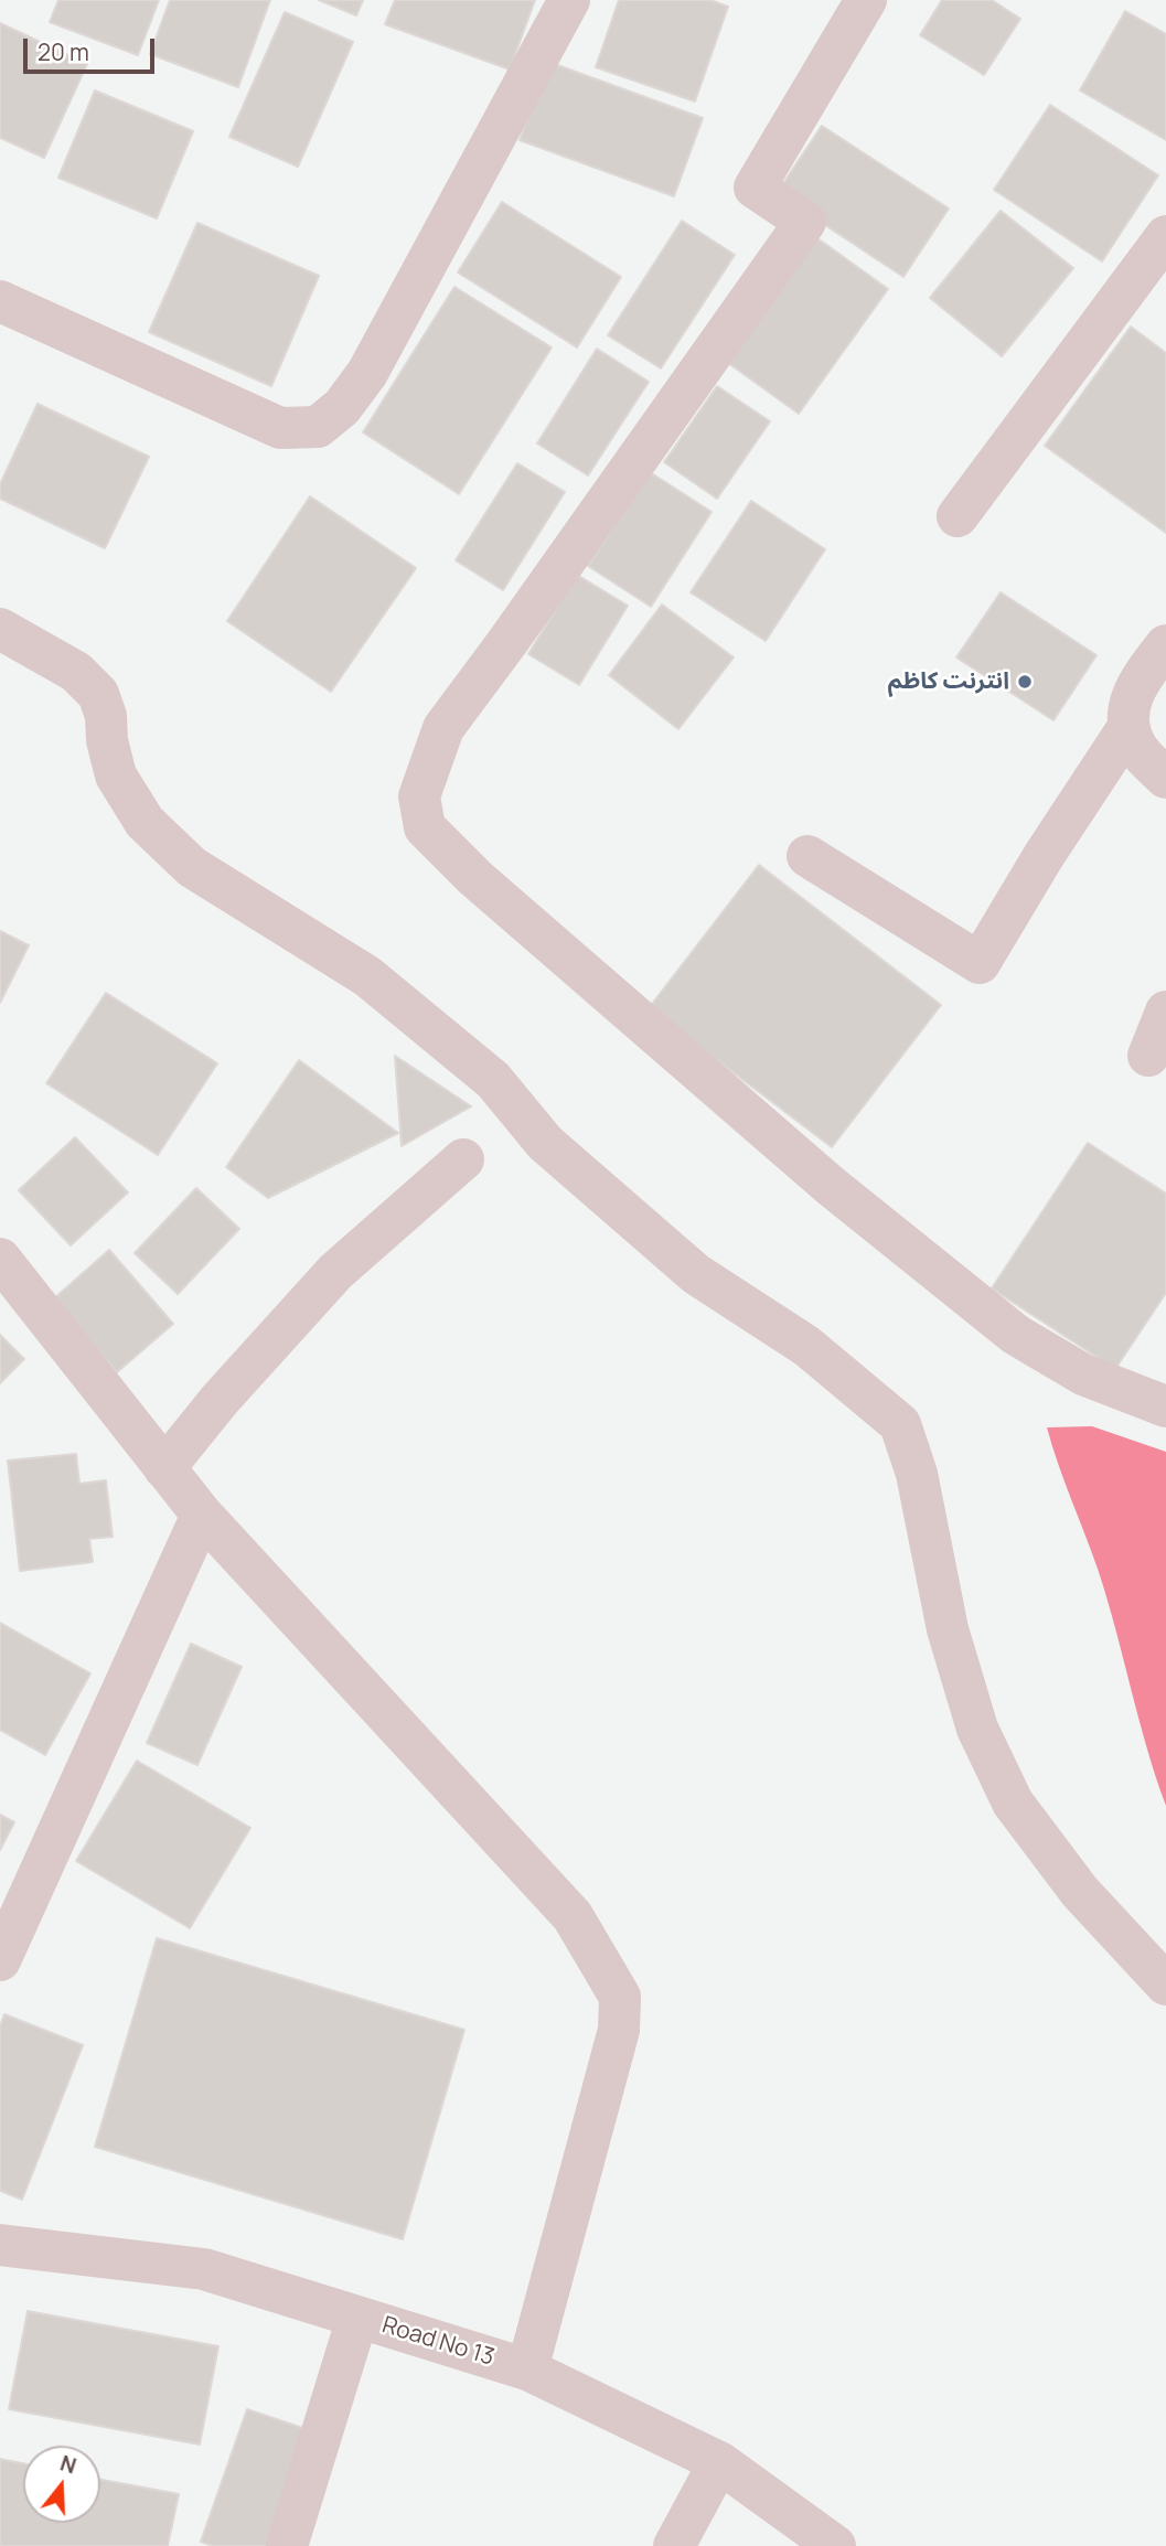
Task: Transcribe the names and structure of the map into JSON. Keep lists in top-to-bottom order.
{
  "streets": {
    "street": ["Road No 13"]
  },
  "places": ["انترنت كاظم"],
  "scale_bar": "20 m",
  "north": "top"
}
